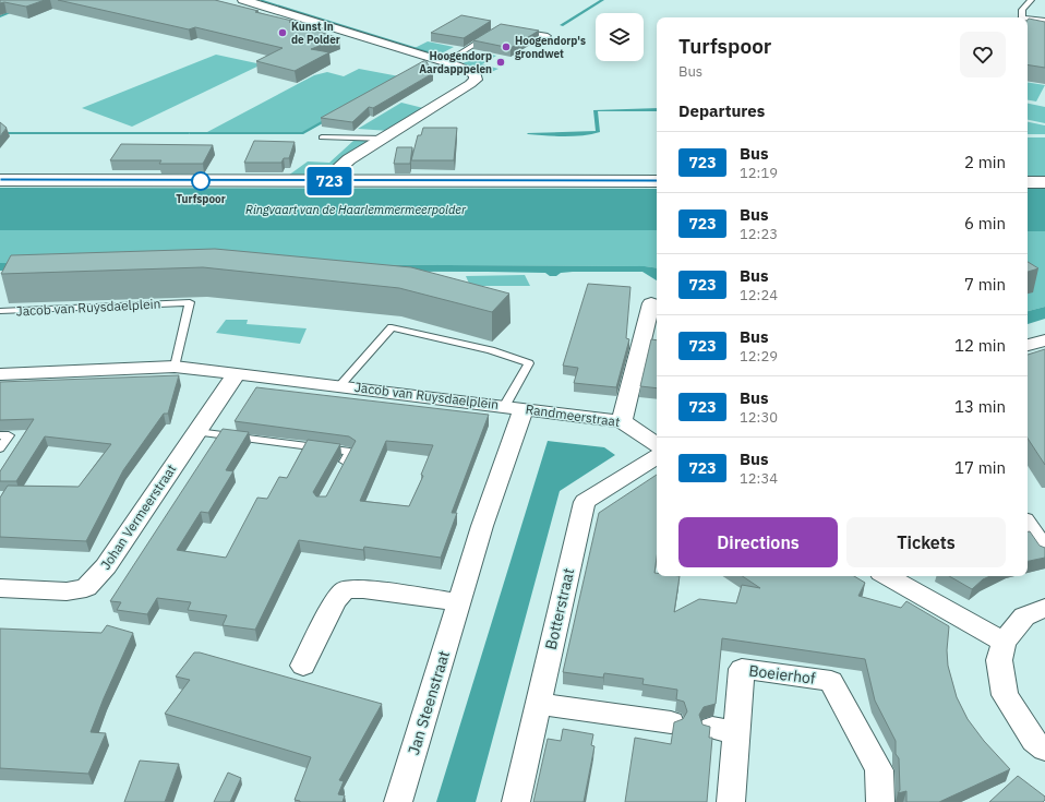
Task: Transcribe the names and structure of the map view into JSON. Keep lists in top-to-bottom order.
{
  "streets": {
    "street": [
      "Jacob van Ruysdaelplein",
      "Randmeerstraat",
      "Johan Vermeerstraat",
      "Botterstraat",
      "Boeierhof",
      "Jan Steenstraat"
    ]
  },
  "crossings": [
    ["Jacob van Ruysdaelplein", "Randmeerstraat"],
    ["Jacob van Ruysdaelplein", "Johan Vermeerstraat"],
    ["Jacob van Ruysdaelplein", "Jan Steenstraat"],
    ["Randmeerstraat", "Jan Steenstraat"]
  ],
  "water": ["Ringvaart van de Haarlemmermeerpolder"],
  "places": [
    "Kunst in de Polder",
    "Hoogendorp's grondwet",
    "Hoogendorp Aardapppelen",
    "Turfspoor"
  ],
  "lines": ["bus line 723"],
  "page": {
    "on_map": "723",
    "heading": [
      ["Turfspoor", "Bus"],
      "Departures"
    ],
    "list": [
      {
        "mark": "723",
        "name": "Bus",
        "note": "12:19",
        "value": "2 min"
      },
      {
        "mark": "723",
        "name": "Bus",
        "note": "12:23",
        "value": "6 min"
      },
      {
        "mark": "723",
        "name": "Bus",
        "note": "12:24",
        "value": "7 min"
      },
      {
        "mark": "723",
        "name": "Bus",
        "note": "12:29",
        "value": "12 min"
      },
      {
        "mark": "723",
        "name": "Bus",
        "note": "12:30",
        "value": "13 min"
      },
      {
        "mark": "723",
        "name": "Bus",
        "note": "12:34",
        "value": "17 min"
      }
    ],
    "buttons": ["Directions", "Tickets"]
  }
}
